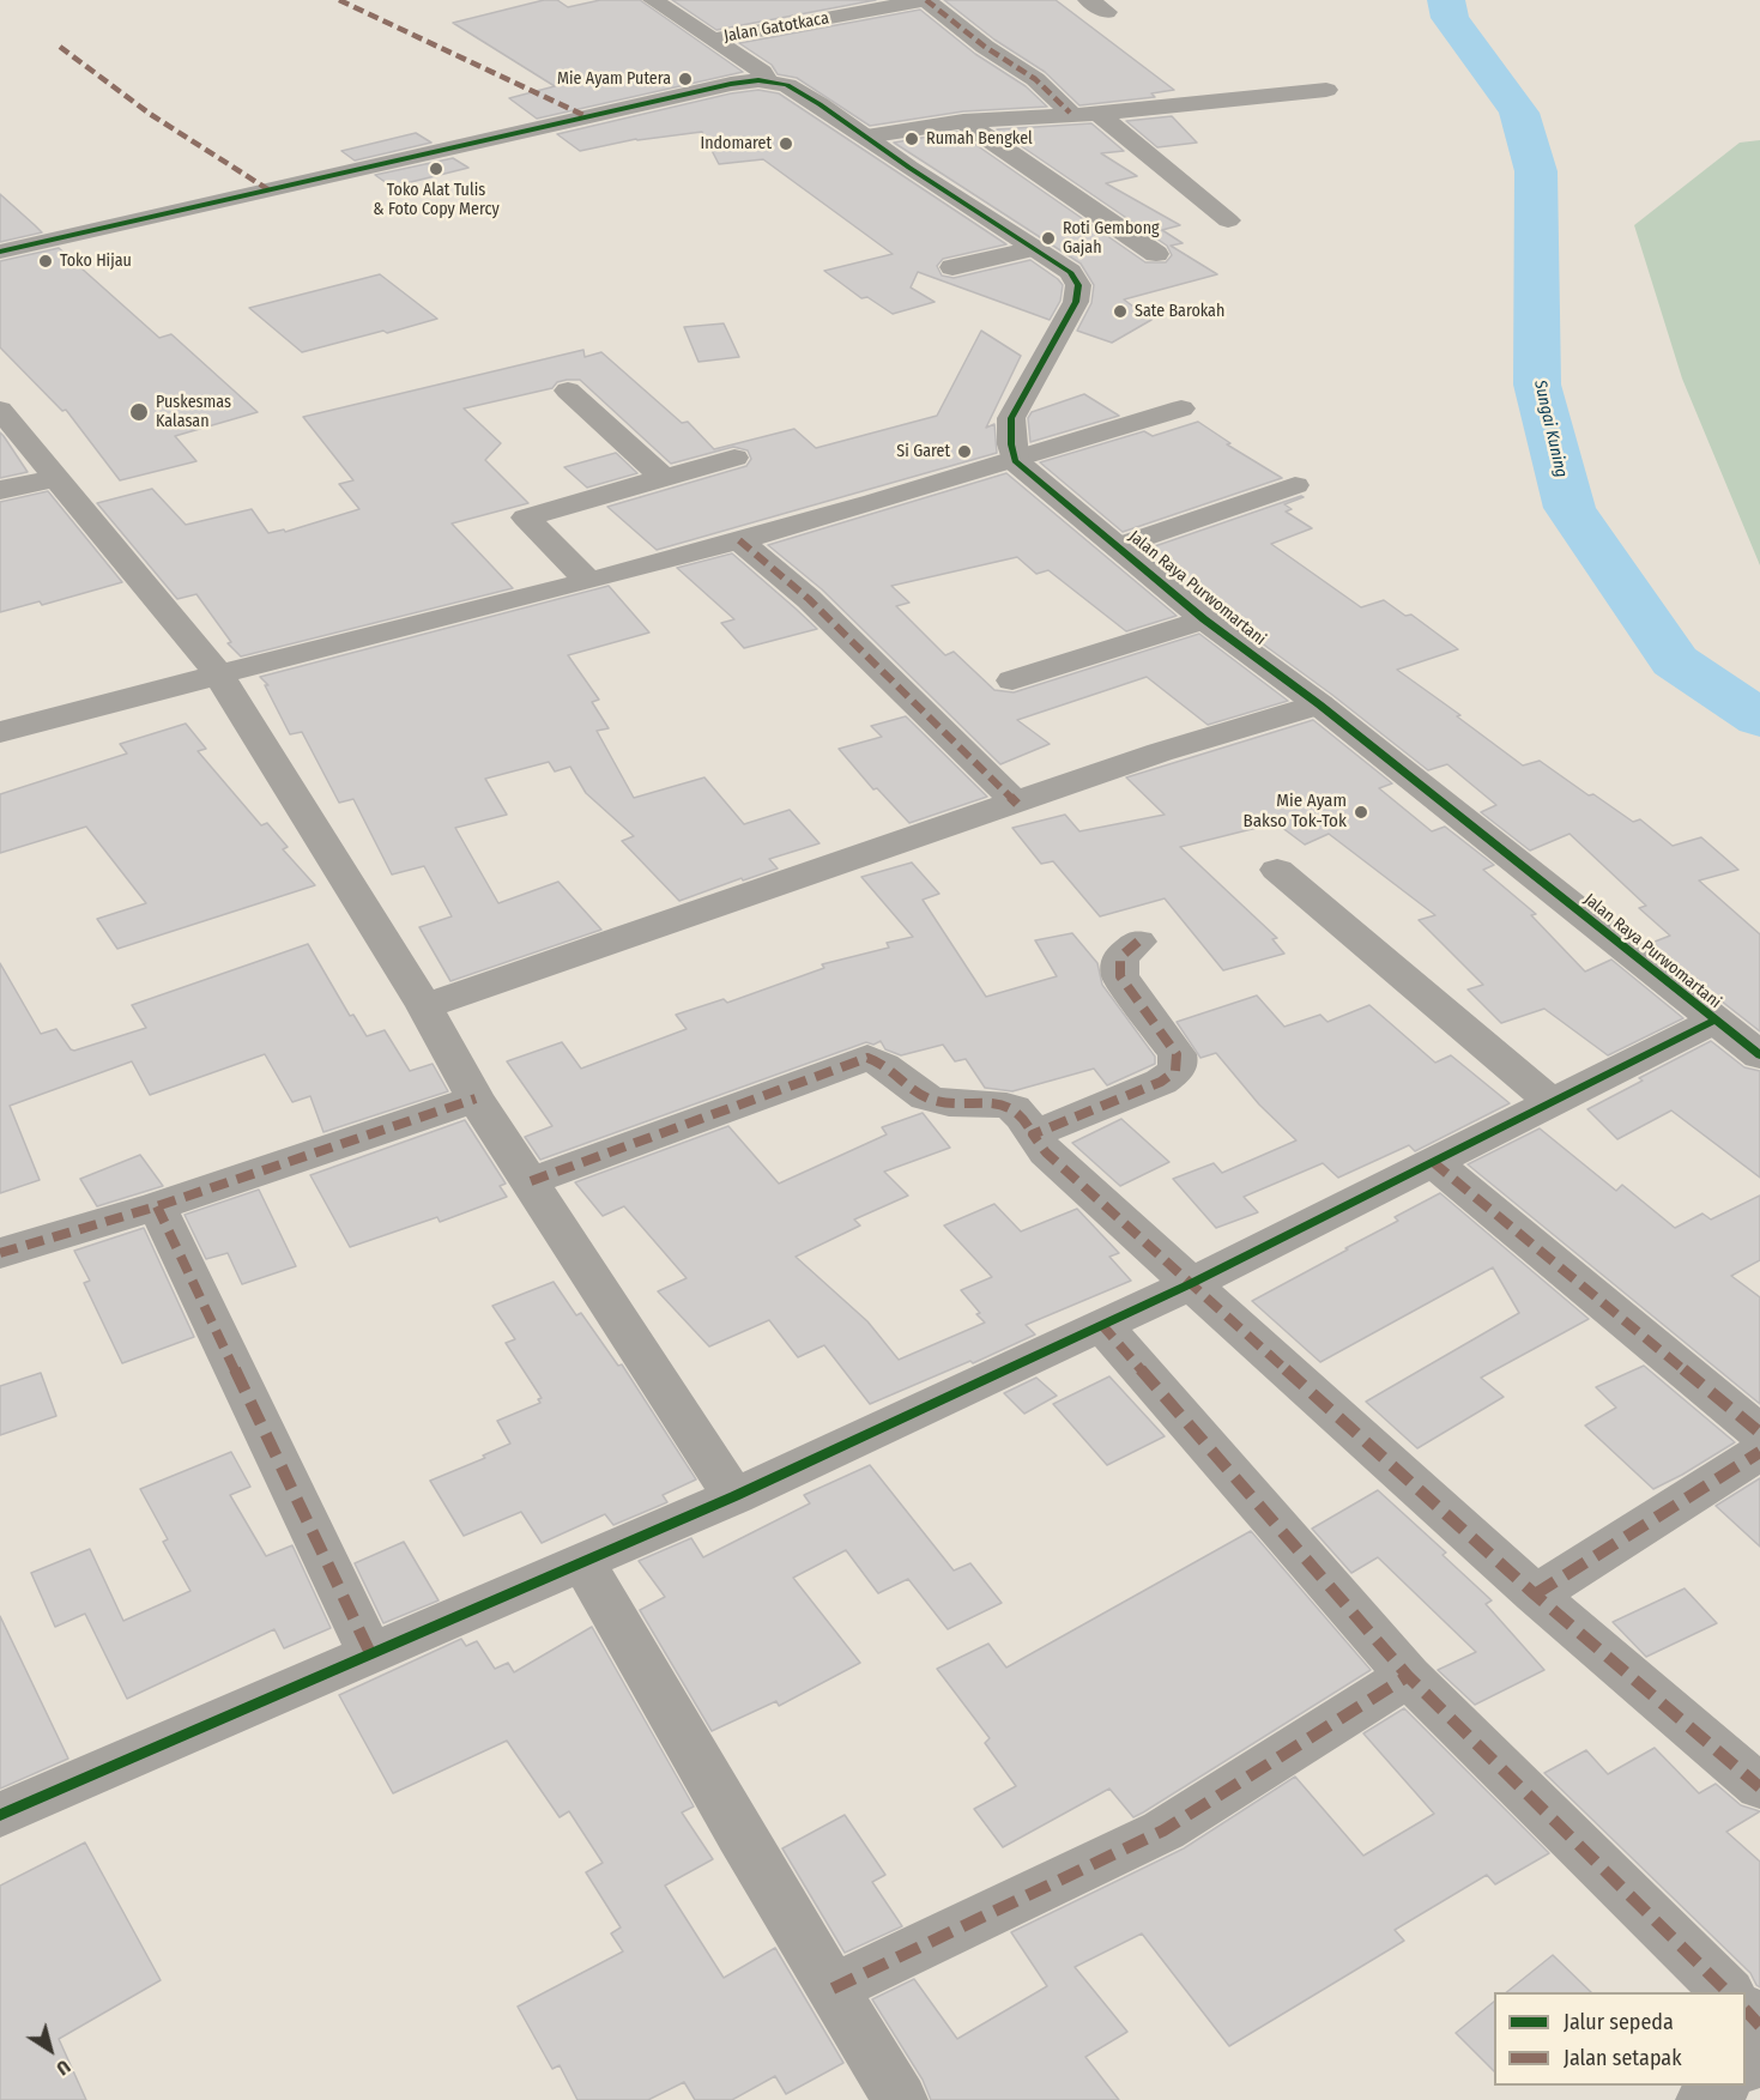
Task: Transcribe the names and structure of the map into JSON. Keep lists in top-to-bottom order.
{
  "streets": {
    "street": ["Jalan Gatotkaca", "Jalan Raya Purwomartani"]
  },
  "water": ["Sungai Kuning"],
  "places": [
    "Mie Ayam Putera",
    "Rumah Bengkel",
    "Indomaret",
    "Toko Alat Tulis & Foto Copy Mercy",
    "Roti Gembong Gajah",
    "Toko Hijau",
    "Sate Barokah",
    "Puskesmas Kalasan",
    "Si Garet",
    "Mie Ayam Bakso Tok-Tok"
  ],
  "legend": ["Jalur sepeda", "Jalan setapak"],
  "north": "bottom right"
}
